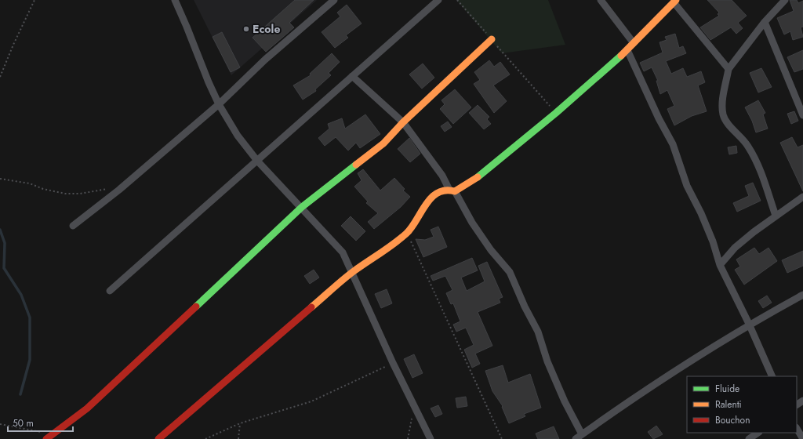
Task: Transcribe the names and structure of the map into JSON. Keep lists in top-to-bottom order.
{
  "places": ["Ecole"],
  "legend": ["Fluide", "Ralenti", "Bouchon"],
  "scale_bar": "50 m"
}
